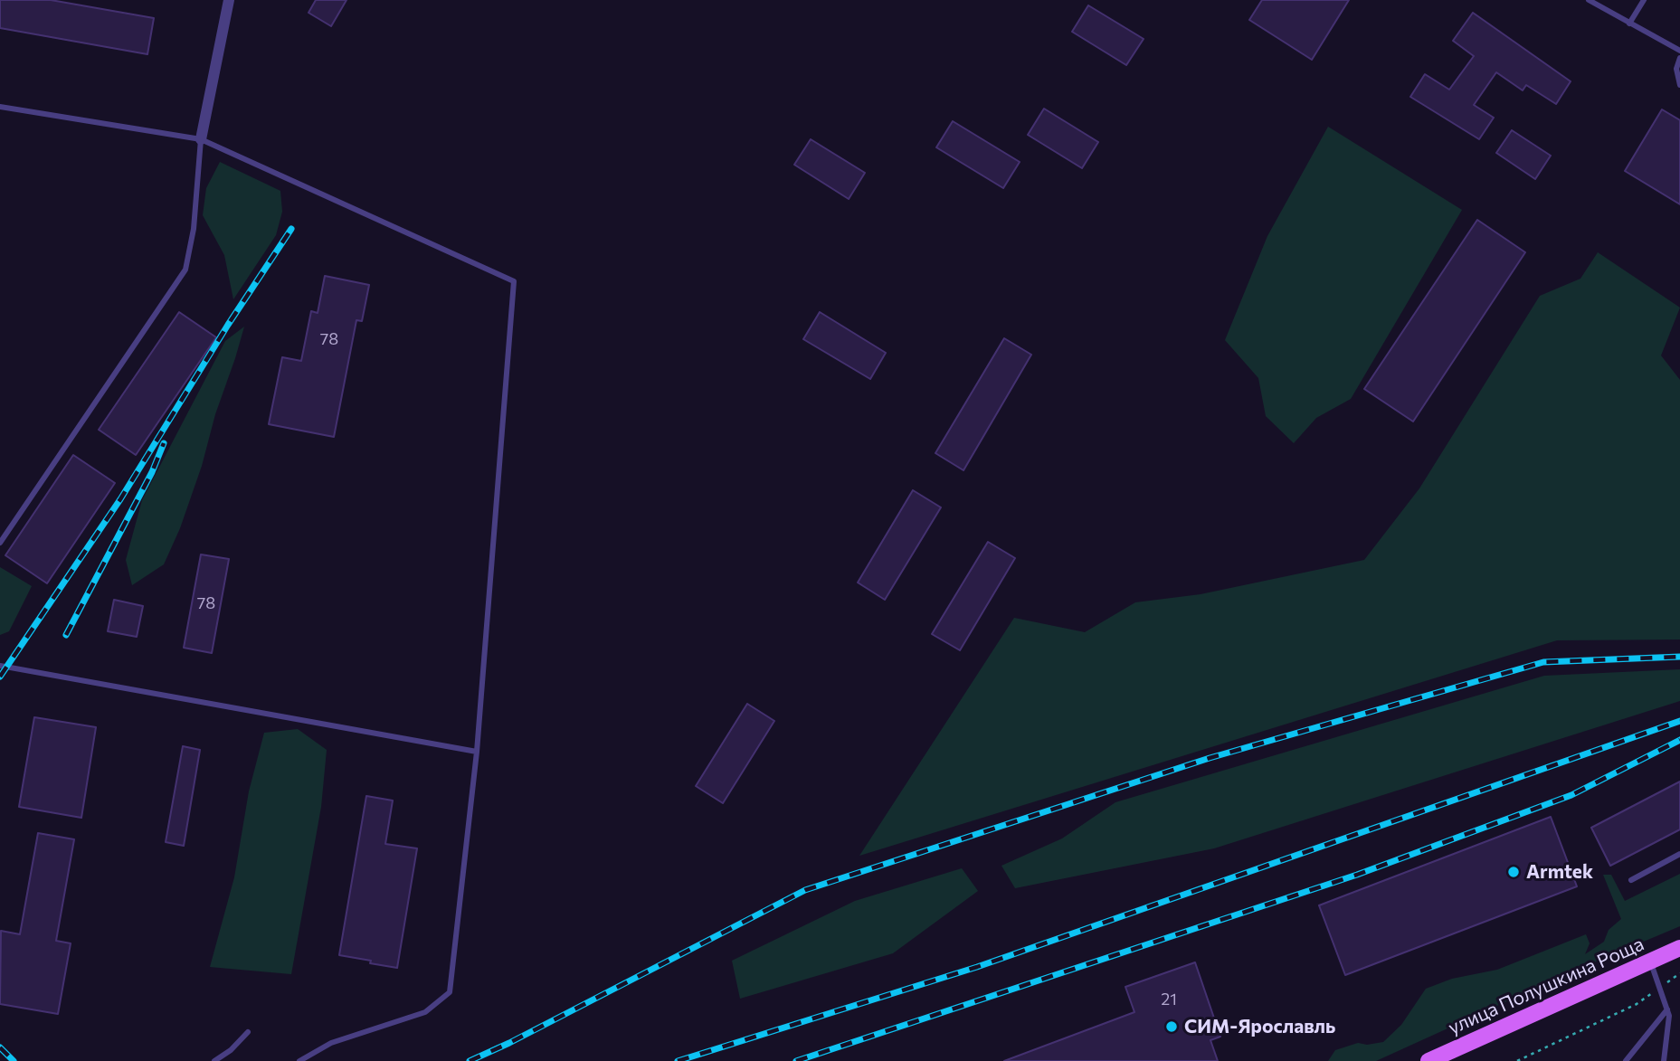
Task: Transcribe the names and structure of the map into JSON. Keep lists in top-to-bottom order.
{
  "streets": {
    "main road": ["улица Полушкина Роща"]
  },
  "places": ["Armtek", "СИМ-Ярославль"],
  "house_numbers": ["78", "78", "21"]
}
